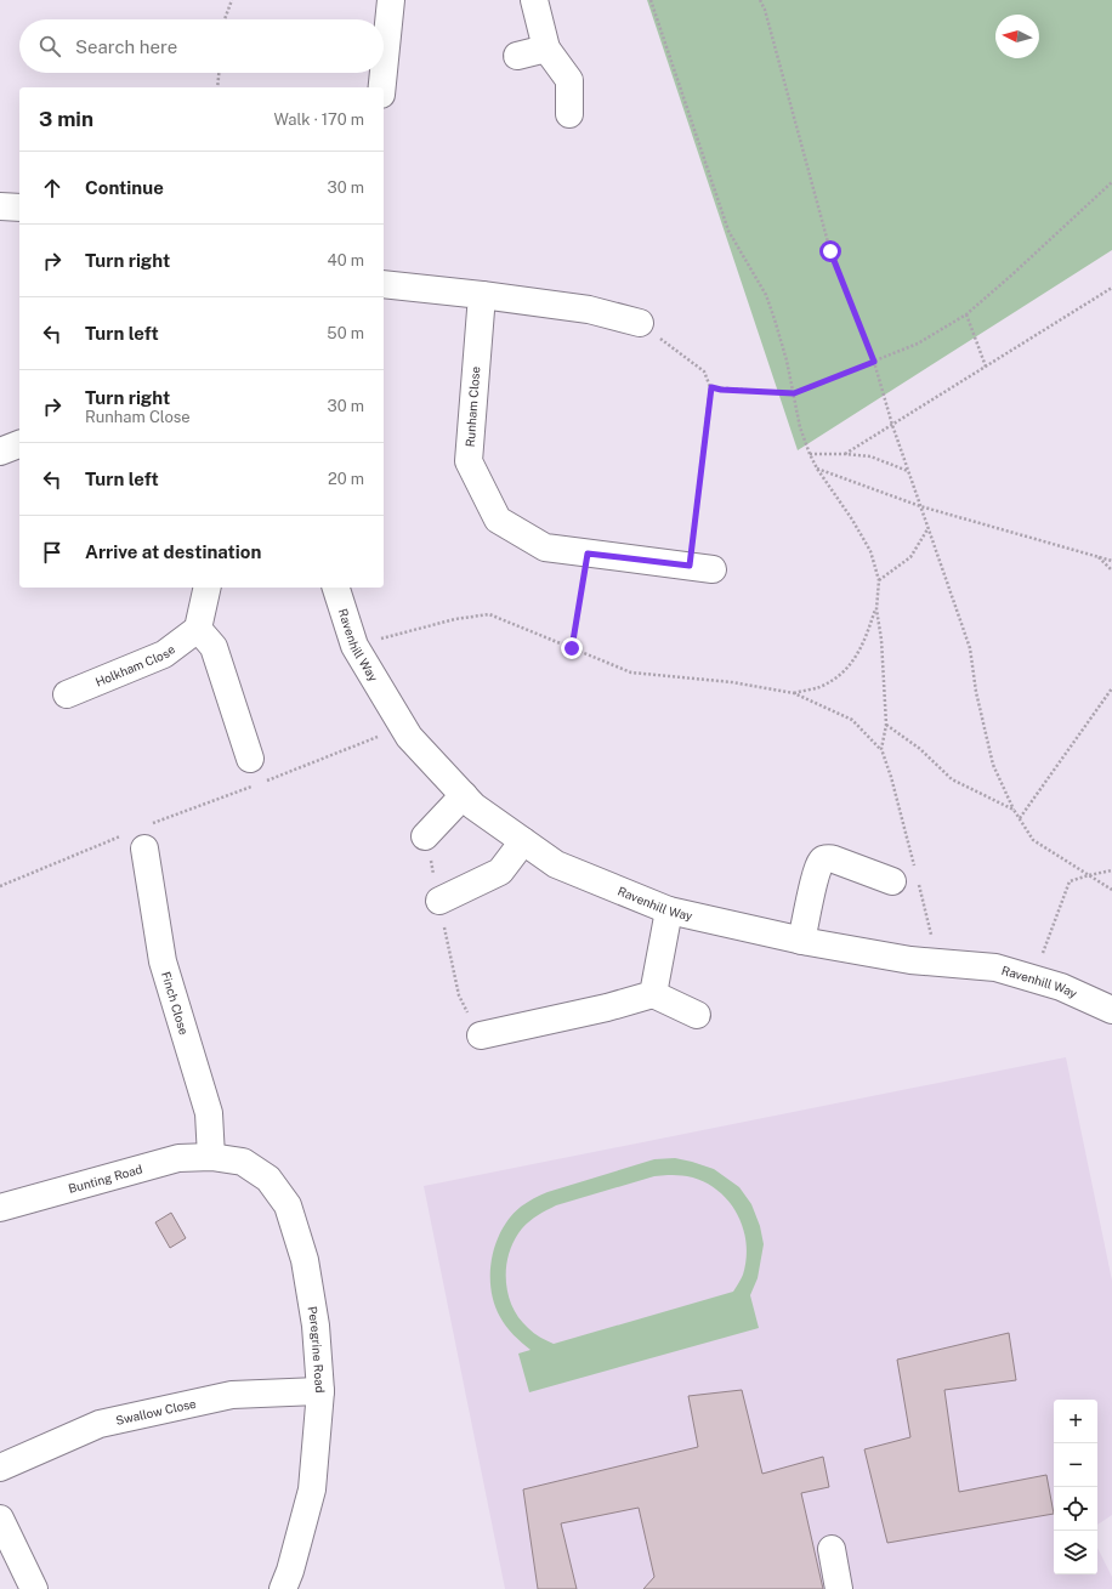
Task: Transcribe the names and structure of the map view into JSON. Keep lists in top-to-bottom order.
{
  "streets": {
    "street": [
      "Runham Close",
      "Ravenhill Way",
      "Holkham Close",
      "Finch Close",
      "Bunting Road",
      "Peregrine Road",
      "Swallow Close"
    ]
  },
  "crossings": [
    ["Finch Close", "Bunting Road"],
    ["Finch Close", "Peregrine Road"],
    ["Bunting Road", "Peregrine Road"],
    ["Peregrine Road", "Swallow Close"]
  ],
  "north": "left",
  "page": {
    "search": "Search here",
    "heading": ["3 min", "Walk · 170 m"],
    "list": [
      ["Continue", "30 m"],
      ["Turn right", "40 m"],
      ["Turn left", "50 m"],
      ["Turn right", "Runham Close", "30 m"],
      ["Turn left", "20 m"],
      "Arrive at destination"
    ],
    "map_buttons": ["+", "−"]
  }
}
